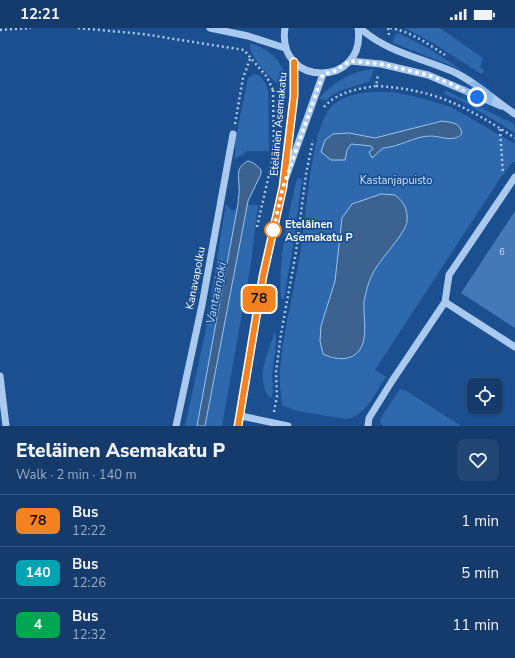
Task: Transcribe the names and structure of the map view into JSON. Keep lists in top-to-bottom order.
{
  "streets": {
    "street": ["Eteläinen Asemakatu", "Kanavapolku"]
  },
  "water": ["Vantaanjoki"],
  "parks": ["Kastanjapuisto"],
  "places": ["Eteläinen Asemakatu P"],
  "lines": ["bus line 78"],
  "house_numbers": ["6"],
  "page": {
    "status": "12:21",
    "on_map": "78",
    "heading": ["Eteläinen Asemakatu P", "Walk · 2 min · 140 m"],
    "list": [
      {
        "mark": "78",
        "name": "Bus",
        "note": "12:22",
        "value": "1 min"
      },
      {
        "mark": "140",
        "name": "Bus",
        "note": "12:26",
        "value": "5 min"
      },
      {
        "mark": "4",
        "name": "Bus",
        "note": "12:32",
        "value": "11 min"
      }
    ]
  }
}
